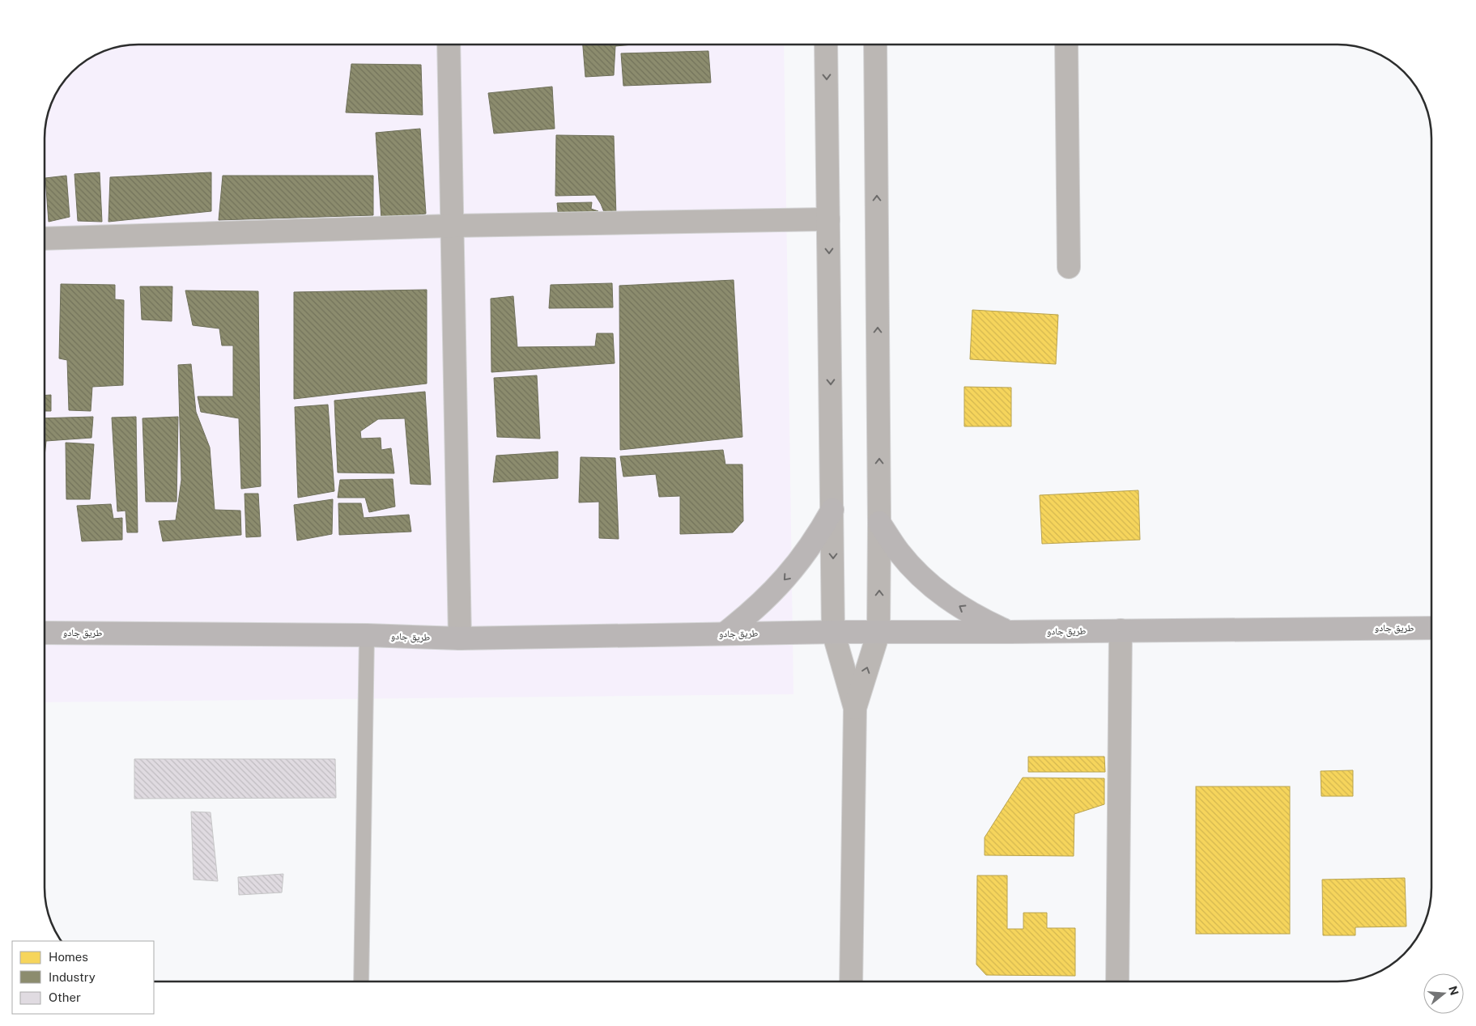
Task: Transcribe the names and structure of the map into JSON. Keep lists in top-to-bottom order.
{
  "streets": {
    "highway": ["طريق جادو"]
  },
  "legend": ["Homes", "Industry", "Other"],
  "north": "right"
}
